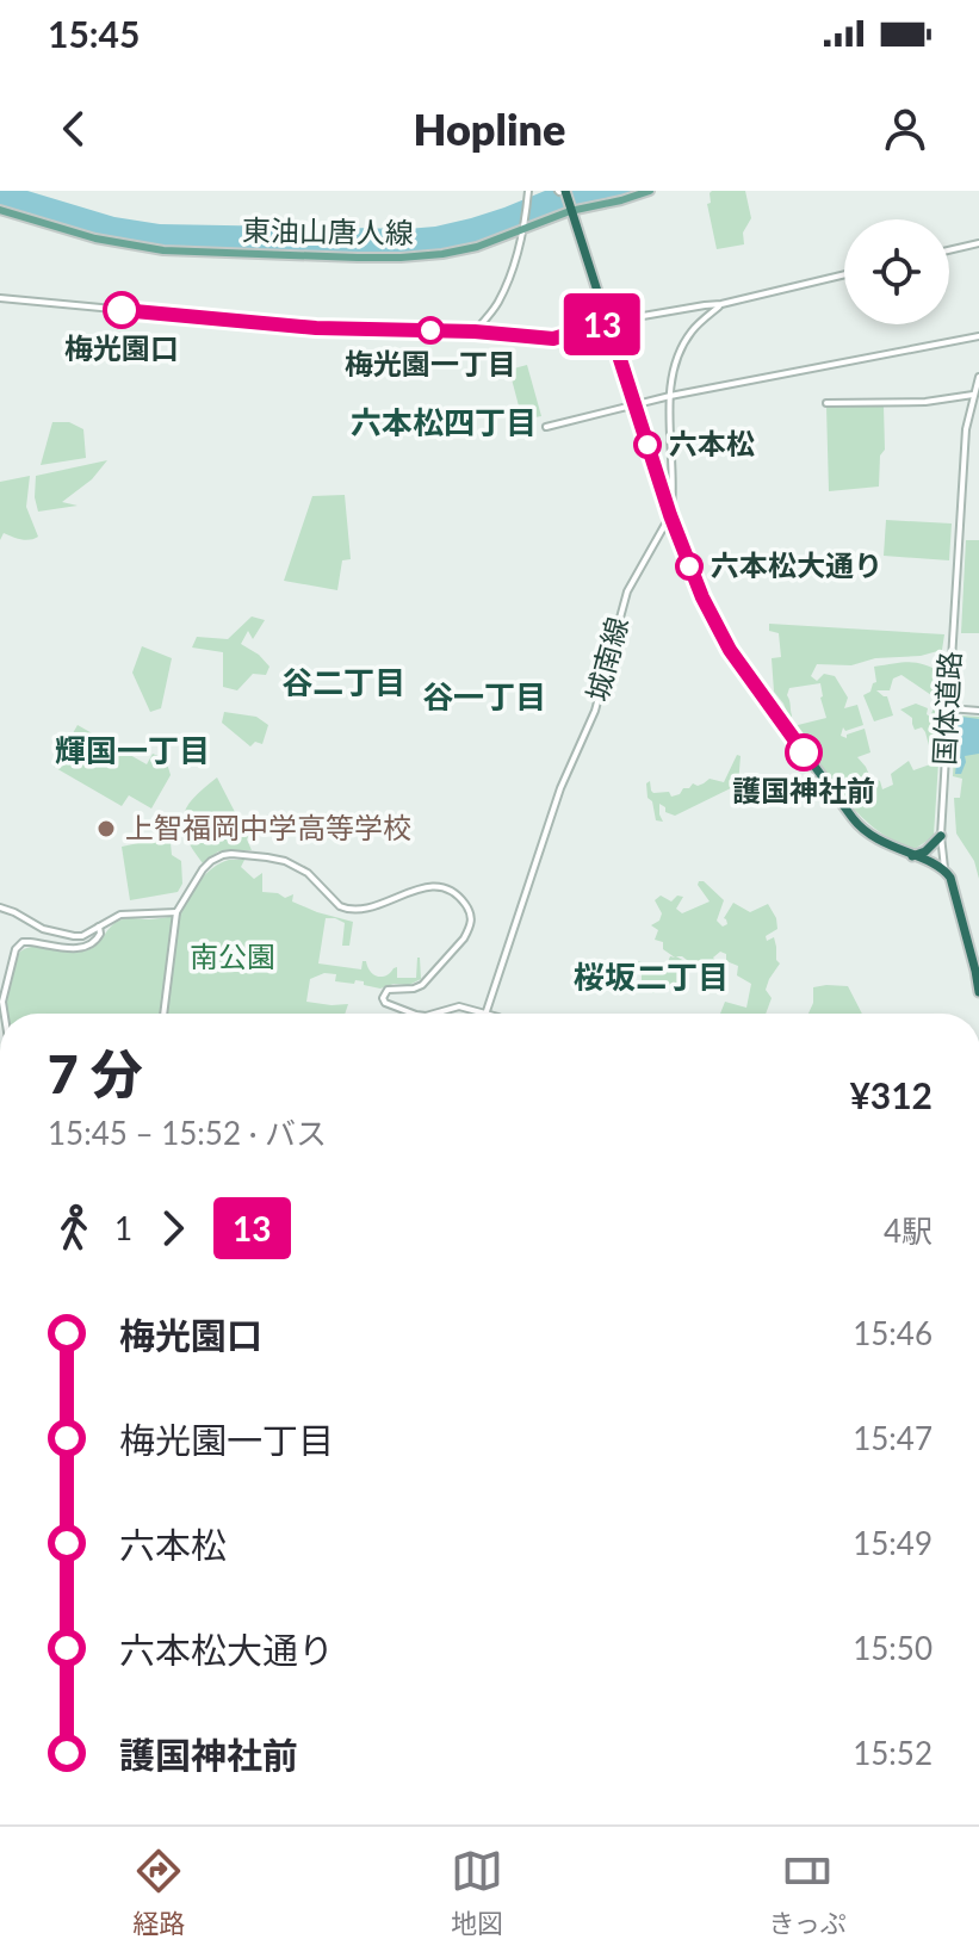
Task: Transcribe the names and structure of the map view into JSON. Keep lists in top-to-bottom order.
{
  "streets": {
    "main road": ["東油山唐人線"],
    "street": ["城南線", "国体道路"]
  },
  "districts": [
    "六本松四丁目",
    "谷二丁目",
    "谷一丁目",
    "輝国一丁目",
    "桜坂二丁目"
  ],
  "parks": ["南公園"],
  "places": [
    "梅光園口",
    "梅光園一丁目",
    "六本松",
    "六本松大通り",
    "護国神社前",
    "上智福岡中学高等学校"
  ],
  "lines": ["bus line 13"],
  "page": {
    "status": "15:45",
    "header": "Hopline",
    "on_map": "13",
    "heading": ["7 分", "15:45 – 15:52 · バス", "¥312"],
    "legs": ["1", "13", "4駅"],
    "list": [
      {
        "name": "梅光園口",
        "value": "15:46"
      },
      {
        "name": "梅光園一丁目",
        "value": "15:47"
      },
      {
        "name": "六本松",
        "value": "15:49"
      },
      {
        "name": "六本松大通り",
        "value": "15:50"
      },
      {
        "name": "護国神社前",
        "value": "15:52"
      }
    ],
    "tabs": ["経路", "地図", "きっぷ"]
  }
}
